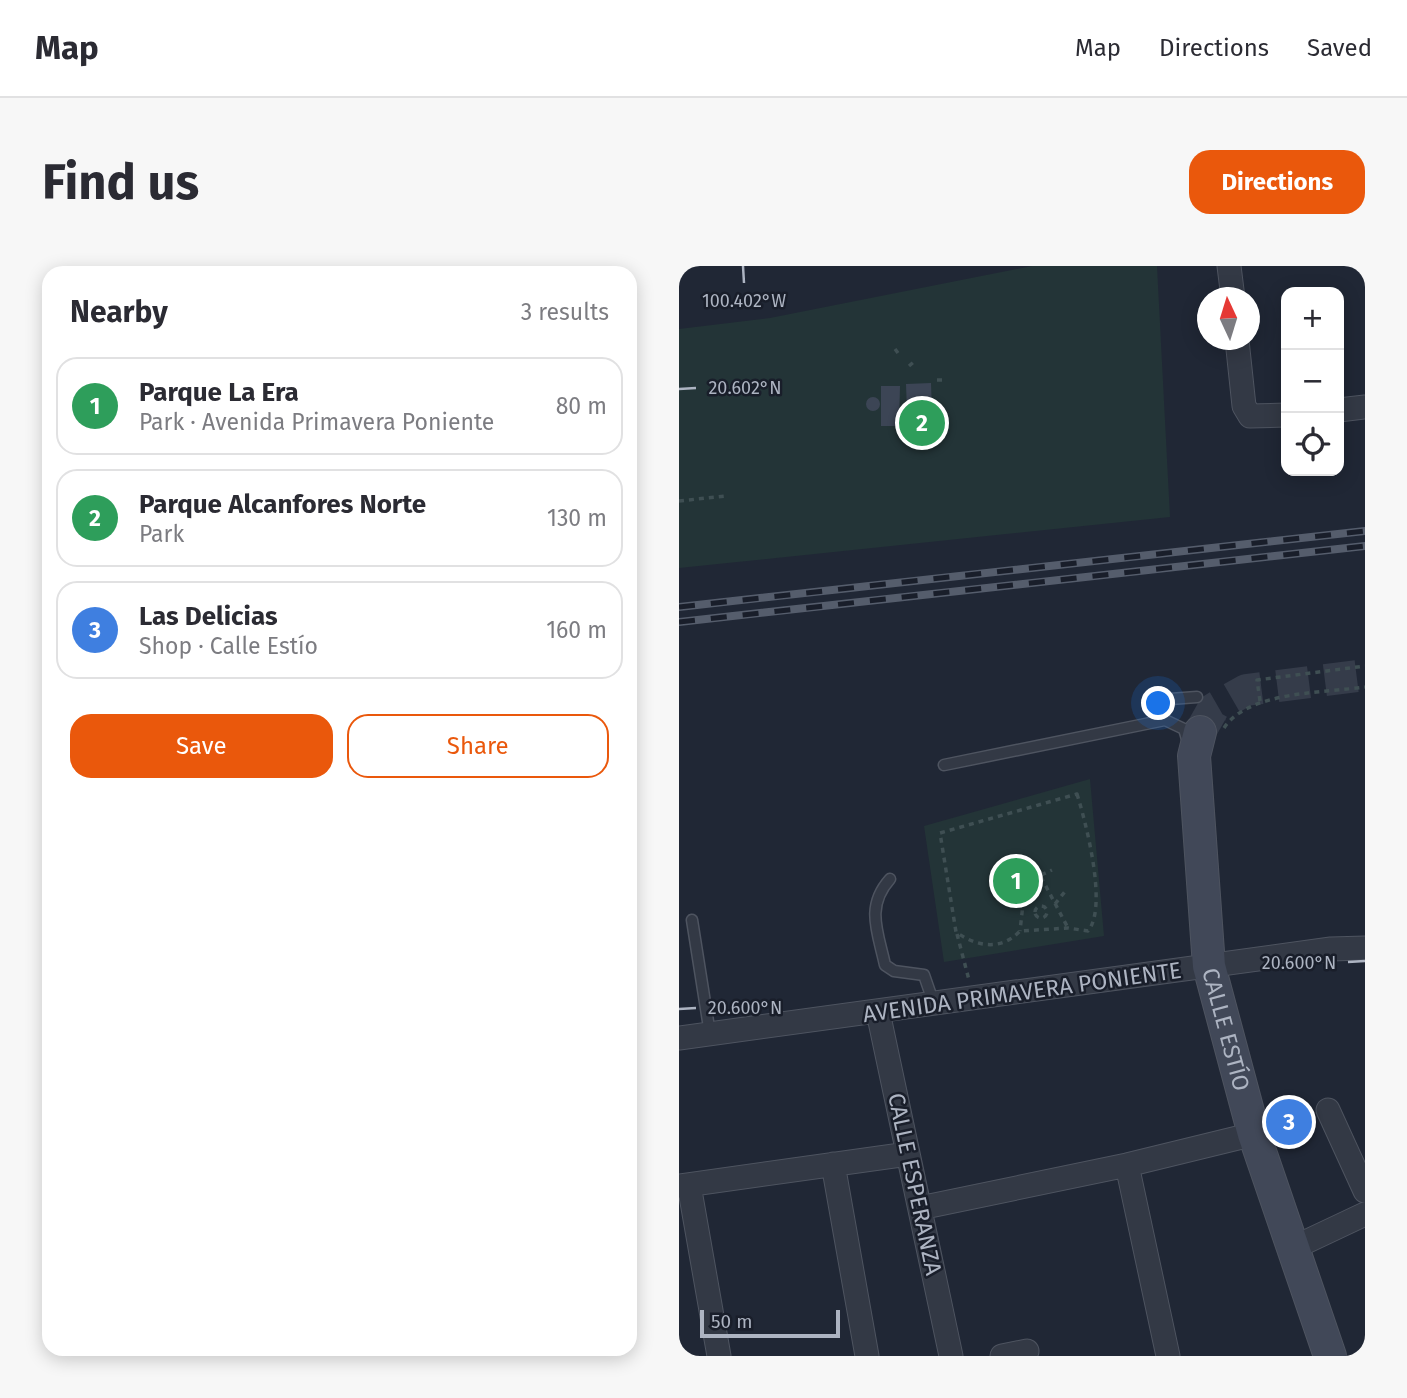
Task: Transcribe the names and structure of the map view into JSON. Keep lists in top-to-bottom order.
{
  "streets": {
    "main road": ["CALLE ESTÍO"],
    "street": ["AVENIDA PRIMAVERA PONIENTE", "CALLE ESPERANZA"]
  },
  "crossings": [
    ["AVENIDA PRIMAVERA PONIENTE", "CALLE ESTÍO"],
    ["AVENIDA PRIMAVERA PONIENTE", "CALLE ESPERANZA"]
  ],
  "scale_bar": "50 m",
  "north": "top",
  "page": {
    "header": "Map",
    "nav": ["Map", "Directions", "Saved"],
    "buttons": [
      "Directions",
      ["Save", "Share"]
    ],
    "title": "Find us",
    "heading": ["Nearby", "3 results"],
    "map_buttons": ["+", "−"],
    "list": [
      {
        "mark": "1",
        "name": "Parque La Era",
        "note": "Park · Avenida Primavera Poniente",
        "value": "80 m"
      },
      {
        "mark": "2",
        "name": "Parque Alcanfores Norte",
        "note": "Park",
        "value": "130 m"
      },
      {
        "mark": "3",
        "name": "Las Delicias",
        "note": "Shop · Calle Estío",
        "value": "160 m"
      }
    ],
    "pins": ["2", "1", "3"],
    "scale": "50 m"
  },
  "coordinates": ["100.402°W", "20.602°N", "20.600°N"]
}
